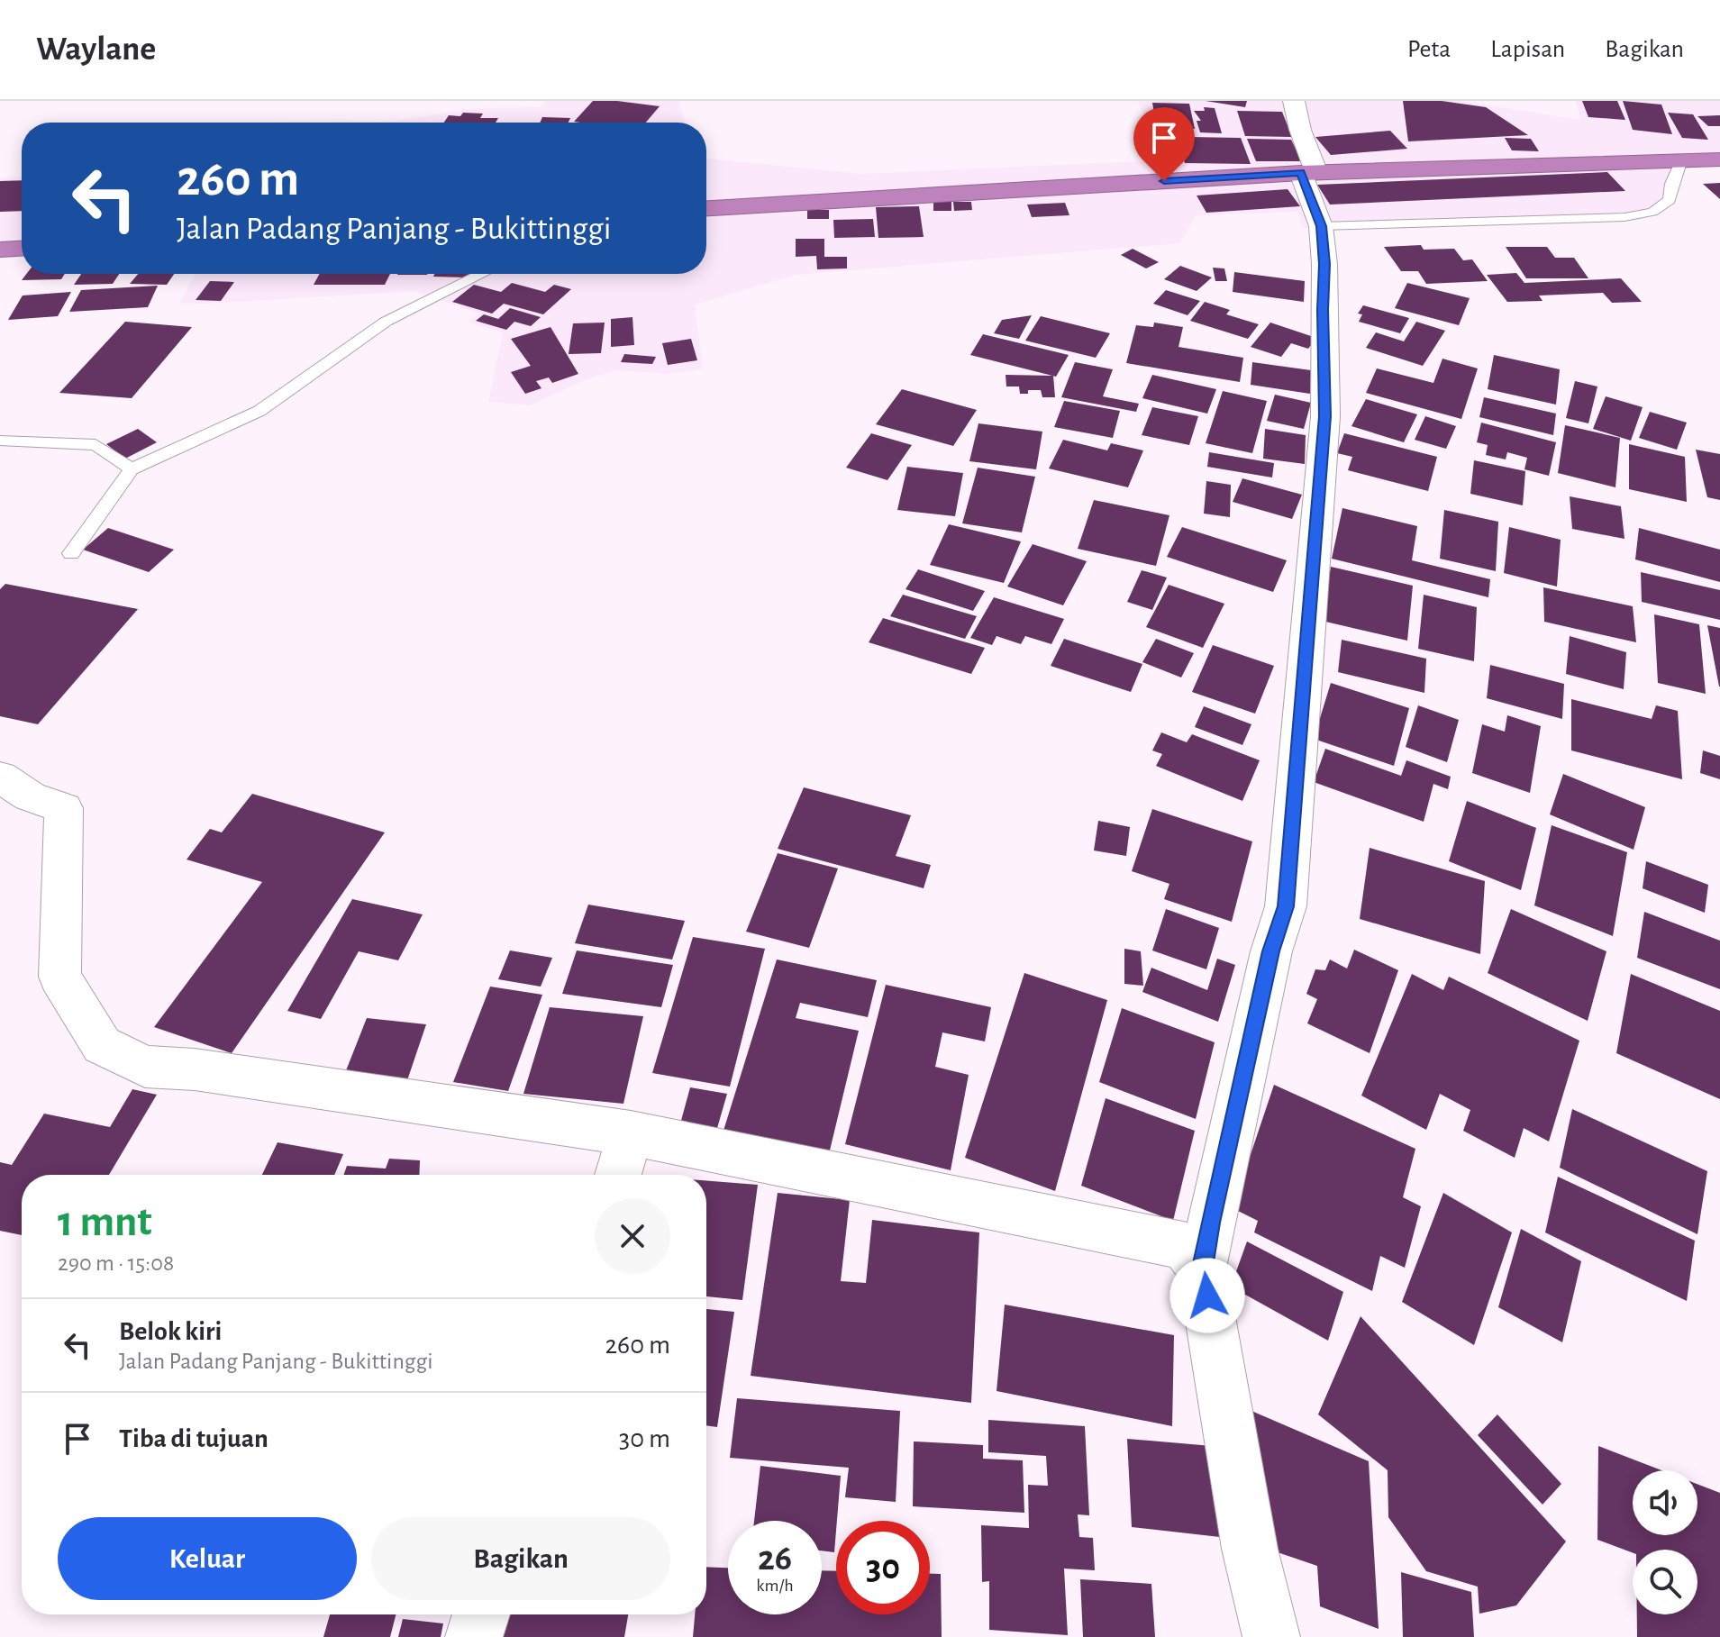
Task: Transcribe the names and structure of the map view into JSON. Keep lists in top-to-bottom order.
{
  "page": {
    "header": "Waylane",
    "nav": ["Peta", "Lapisan", "Bagikan"],
    "turn": ["260 m", "Jalan Padang Panjang - Bukittinggi"],
    "heading": ["1 mnt", "290 m · 15:08"],
    "list": [
      {
        "name": "Belok kiri",
        "note": "Jalan Padang Panjang - Bukittinggi",
        "value": "260 m"
      },
      {
        "name": "Tiba di tujuan",
        "value": "30 m"
      }
    ],
    "buttons": ["Keluar", "Bagikan"],
    "speed": "26 km/h",
    "limit": "30"
  }
}
